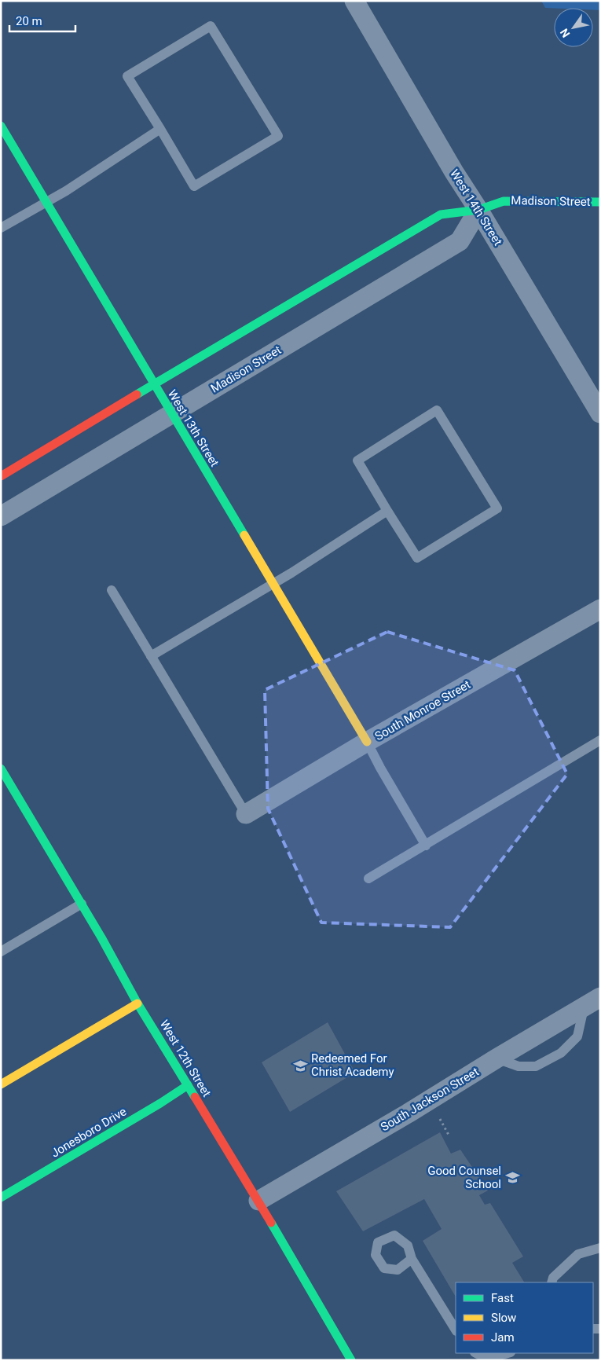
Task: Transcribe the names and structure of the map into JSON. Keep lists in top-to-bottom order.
{
  "streets": {
    "street": [
      "Madison Street",
      "West 14th Street",
      "West 13th Street",
      "South Monroe Street",
      "West 12th Street",
      "South Jackson Street",
      "Jonesboro Drive"
    ]
  },
  "crossings": [
    ["Madison Street", "West 14th Street"],
    ["Madison Street", "West 13th Street"],
    ["West 13th Street", "South Monroe Street"],
    ["West 12th Street", "South Jackson Street"],
    ["West 12th Street", "Jonesboro Drive"]
  ],
  "places": {
    "school or university": ["Redeemed For Christ Academy", "Good Counsel School"]
  },
  "legend": ["Fast", "Slow", "Jam"],
  "scale_bar": "20 m",
  "north": "bottom left"
}
